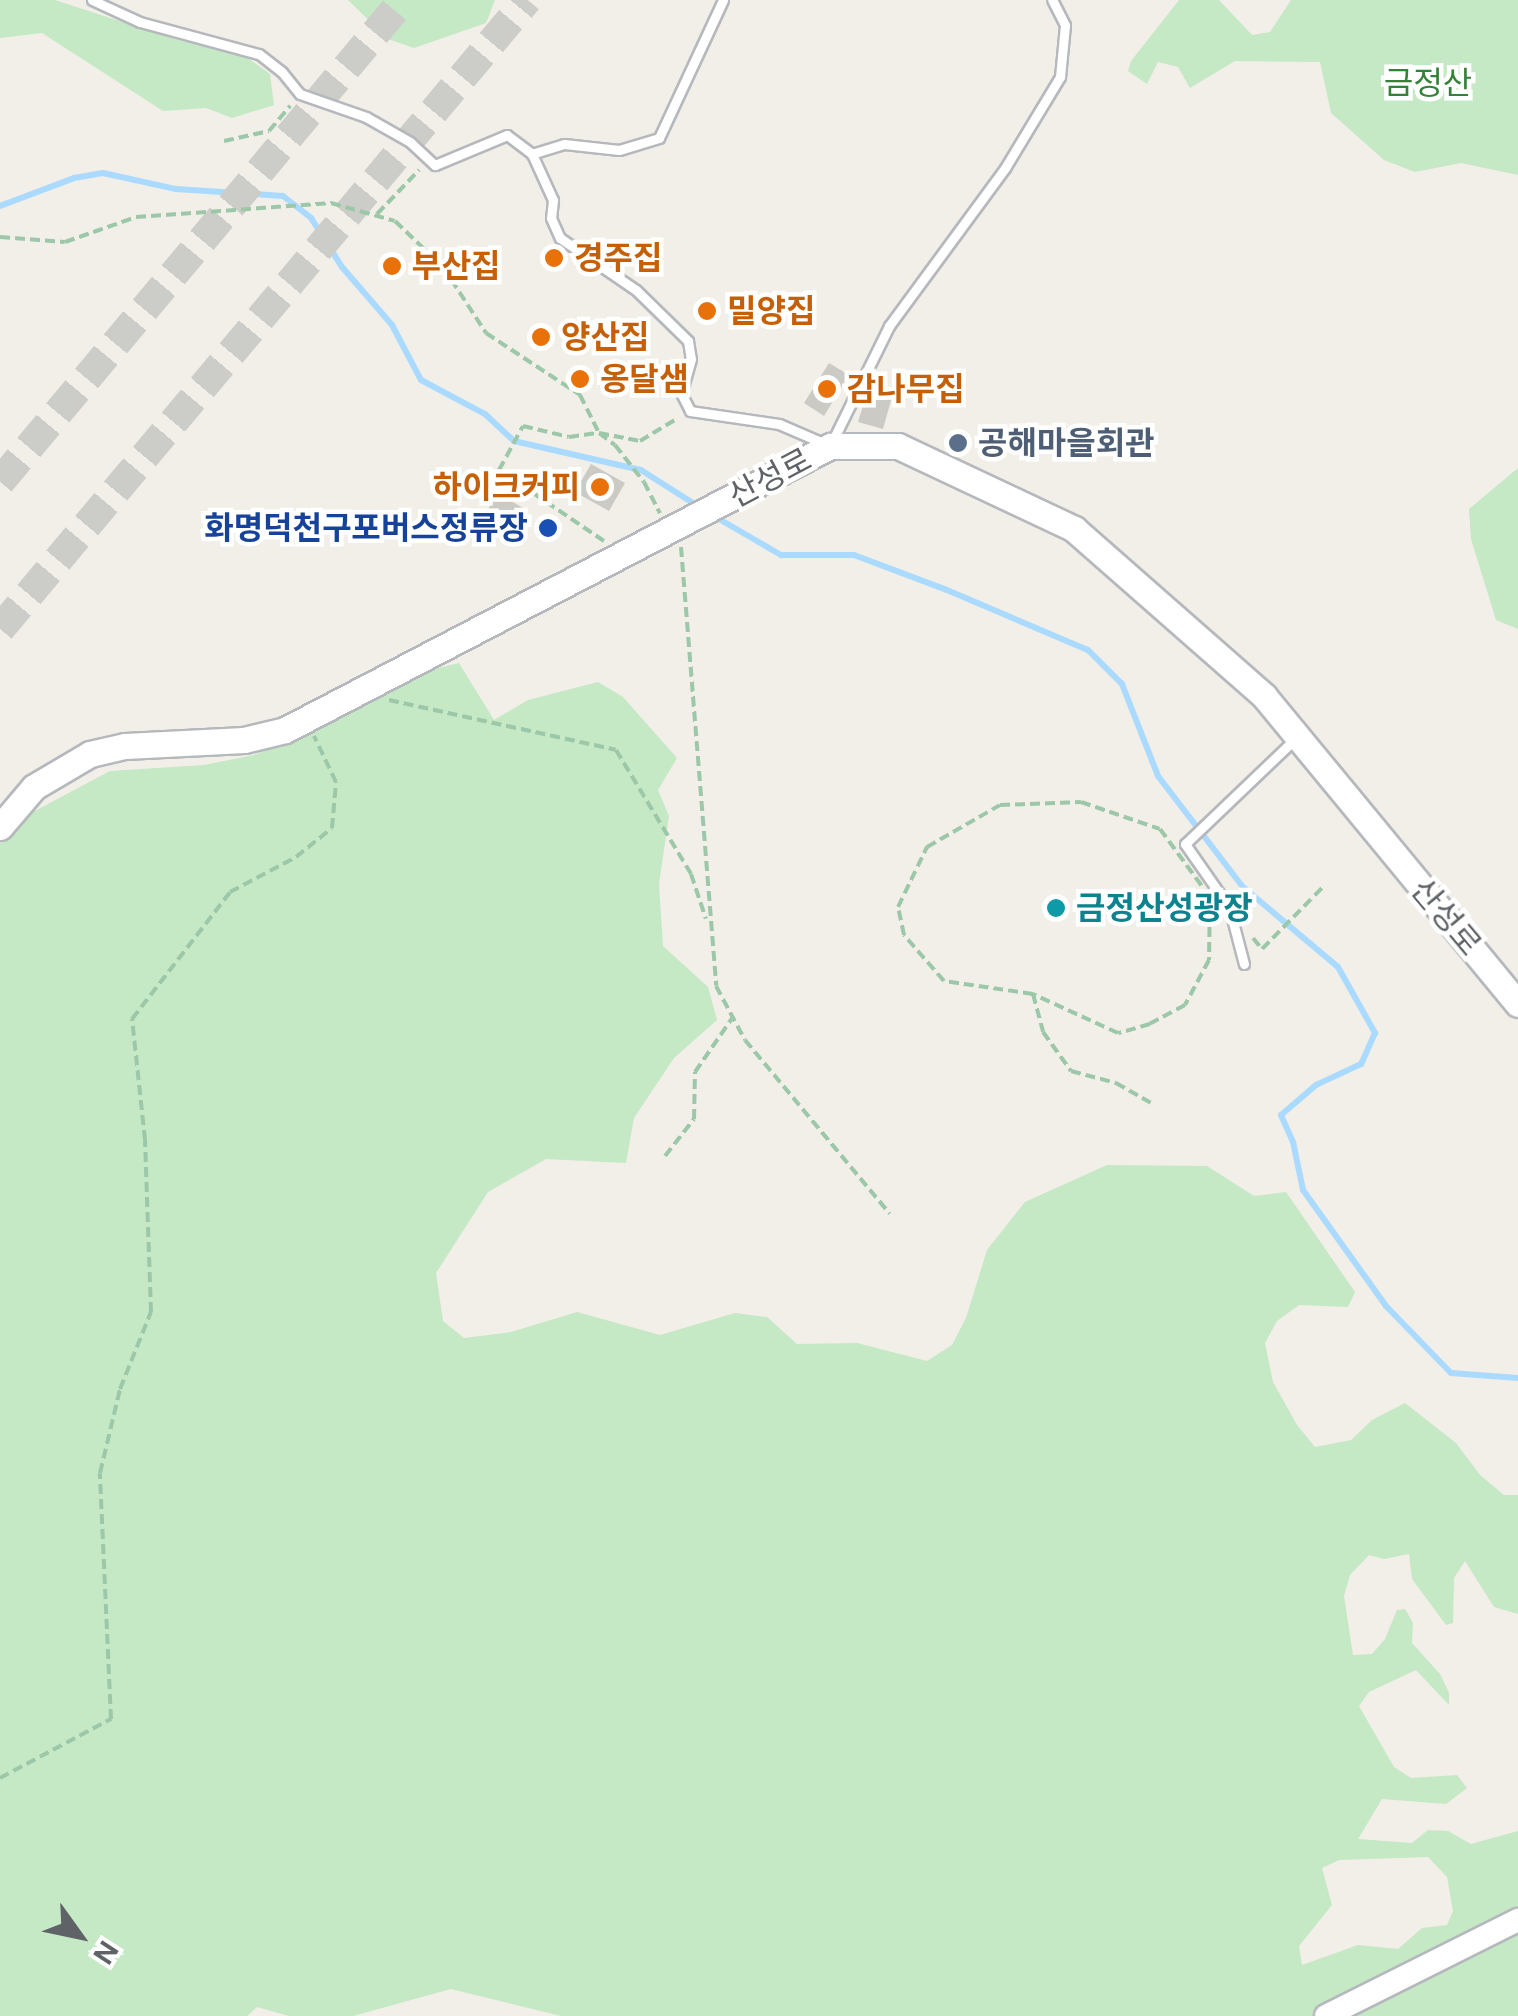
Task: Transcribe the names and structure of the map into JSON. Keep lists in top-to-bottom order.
{
  "streets": {
    "main road": ["산성로"]
  },
  "parks": ["금정산"],
  "places": [
    "경주집",
    "부산집",
    "밀양집",
    "양산집",
    "옹달샘",
    "감나무집",
    "공해마을회관",
    "하이크커피",
    "화명덕천구포버스정류장",
    "금정산성광장"
  ],
  "north": "bottom right"
}
